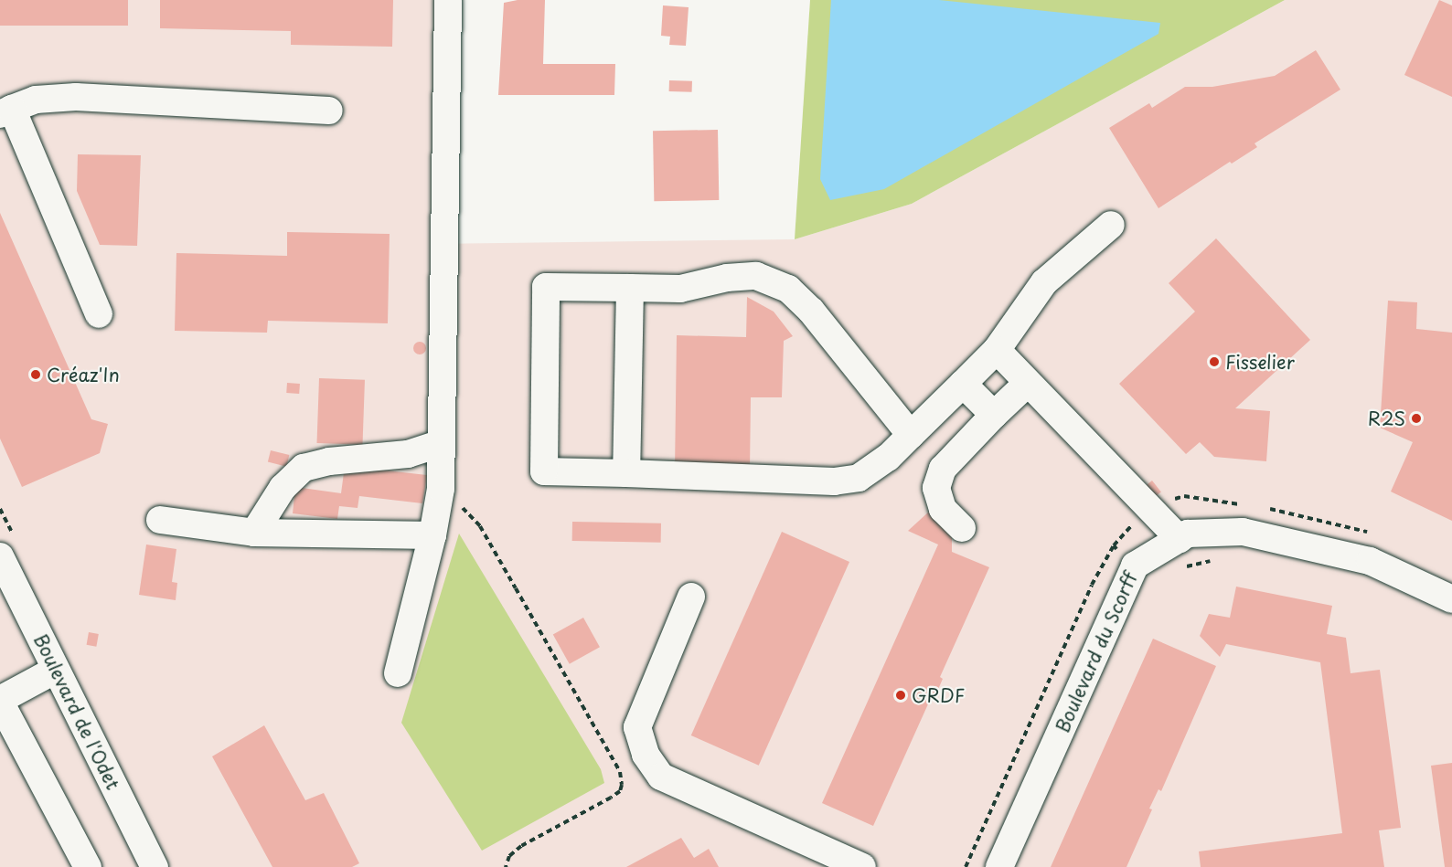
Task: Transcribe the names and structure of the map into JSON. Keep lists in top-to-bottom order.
{
  "streets": {
    "street": ["Boulevard du Scorff", "Boulevard de l'Odet"]
  },
  "places": [
    "Fisselier",
    "Créaz'In",
    "R2S",
    "GRDF"
  ]
}
